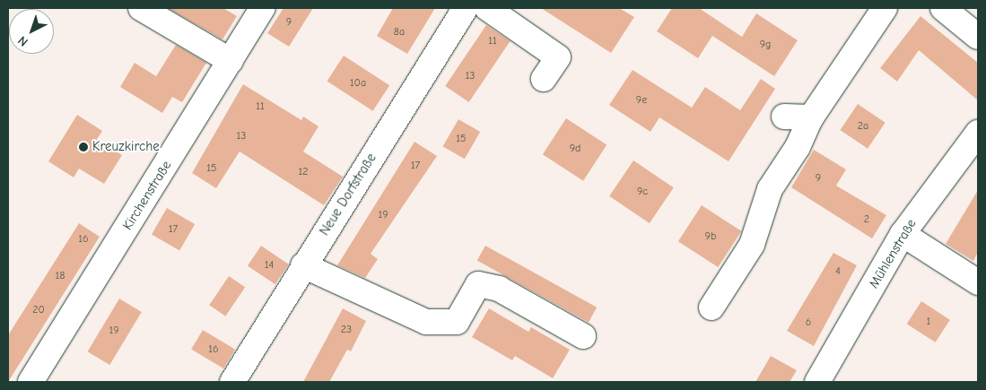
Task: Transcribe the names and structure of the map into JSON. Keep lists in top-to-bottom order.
{
  "streets": {
    "street": ["Neue Dorfstraße", "Kirchenstraße", "Mühlenstraße"]
  },
  "places": ["Kreuzkirche"],
  "house_numbers": [
    "9",
    "8a",
    "11",
    "9g",
    "13",
    "10a",
    "9e",
    "11",
    "2a",
    "13",
    "15",
    "9d",
    "17",
    "15",
    "12",
    "9",
    "9c",
    "19",
    "2",
    "17",
    "9b",
    "16",
    "14",
    "4",
    "18",
    "20",
    "1",
    "6",
    "23",
    "19",
    "16"
  ],
  "north": "bottom left"
}
